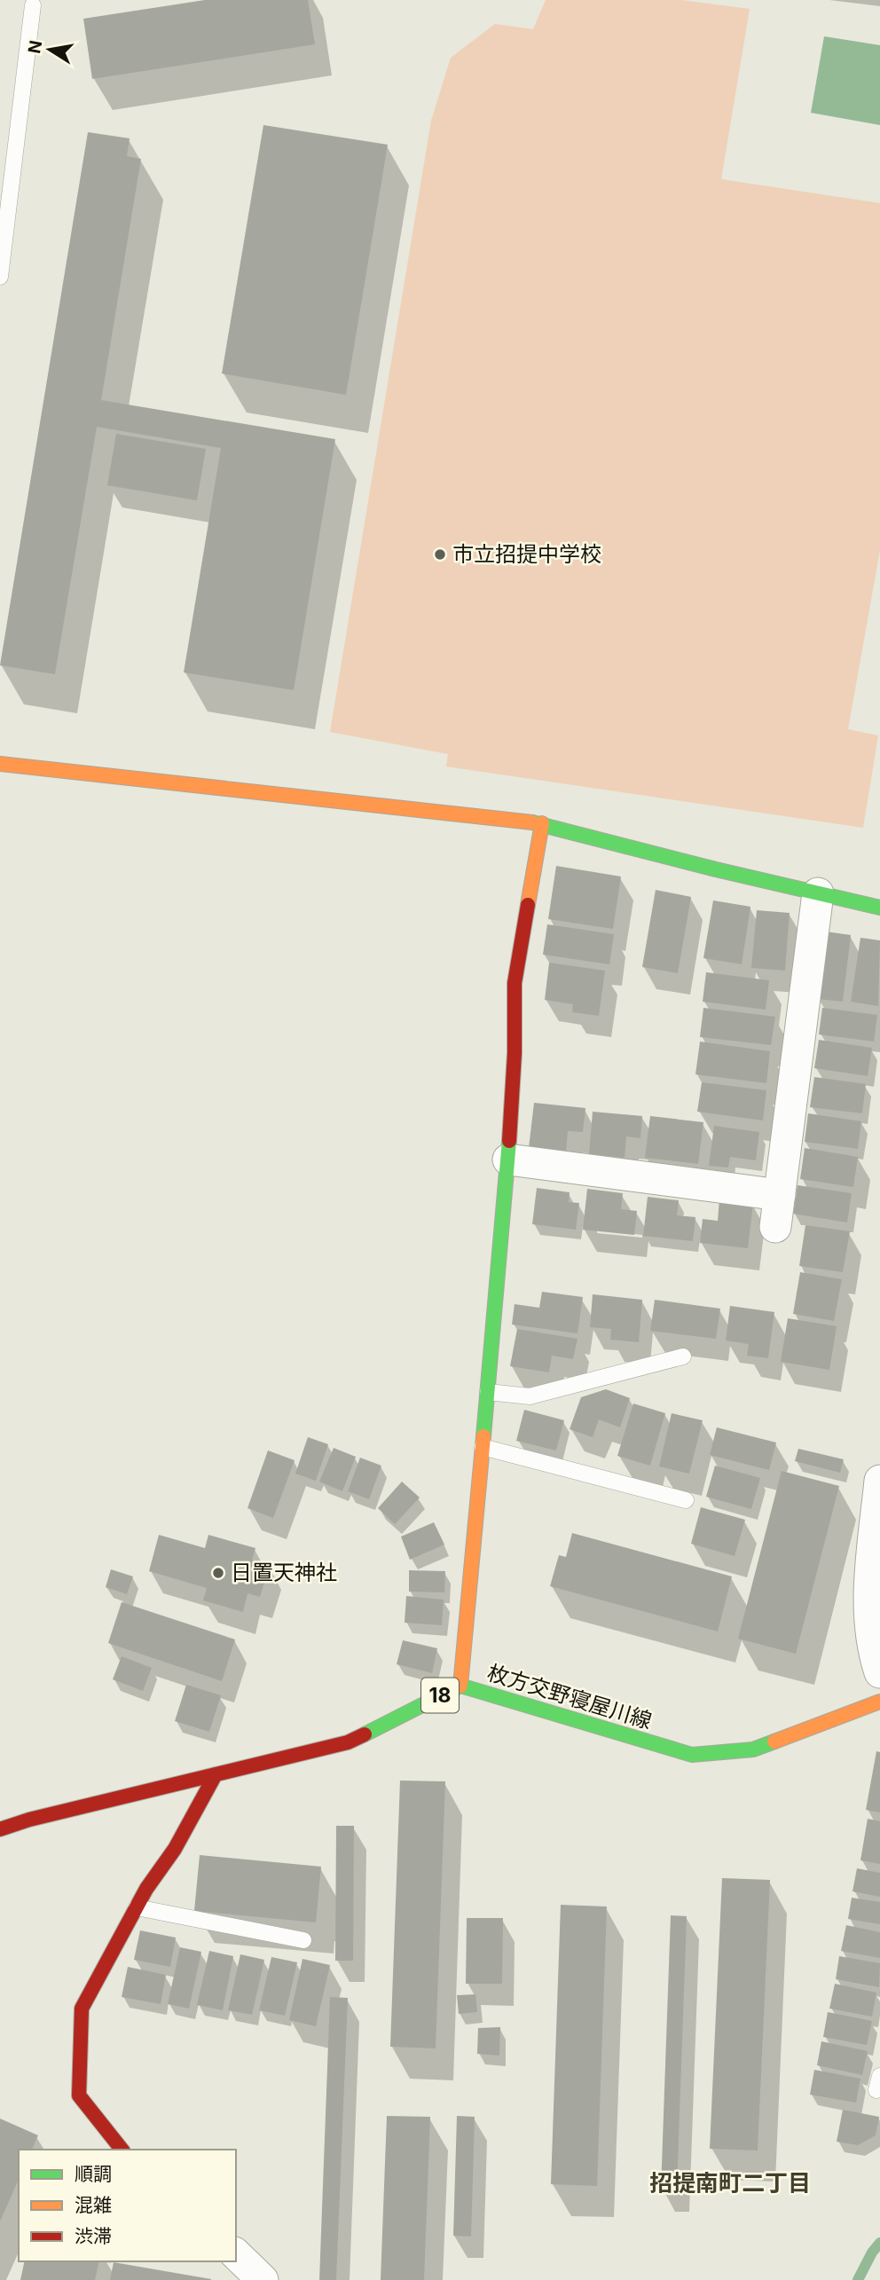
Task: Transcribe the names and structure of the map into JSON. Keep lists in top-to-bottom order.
{
  "streets": {
    "street": ["18", "枚方交野寝屋川線"]
  },
  "districts": ["招提南町二丁目"],
  "places": ["市立招提中学校", "日置天神社"],
  "legend": ["順調", "混雑", "渋滞"],
  "north": "left"
}
